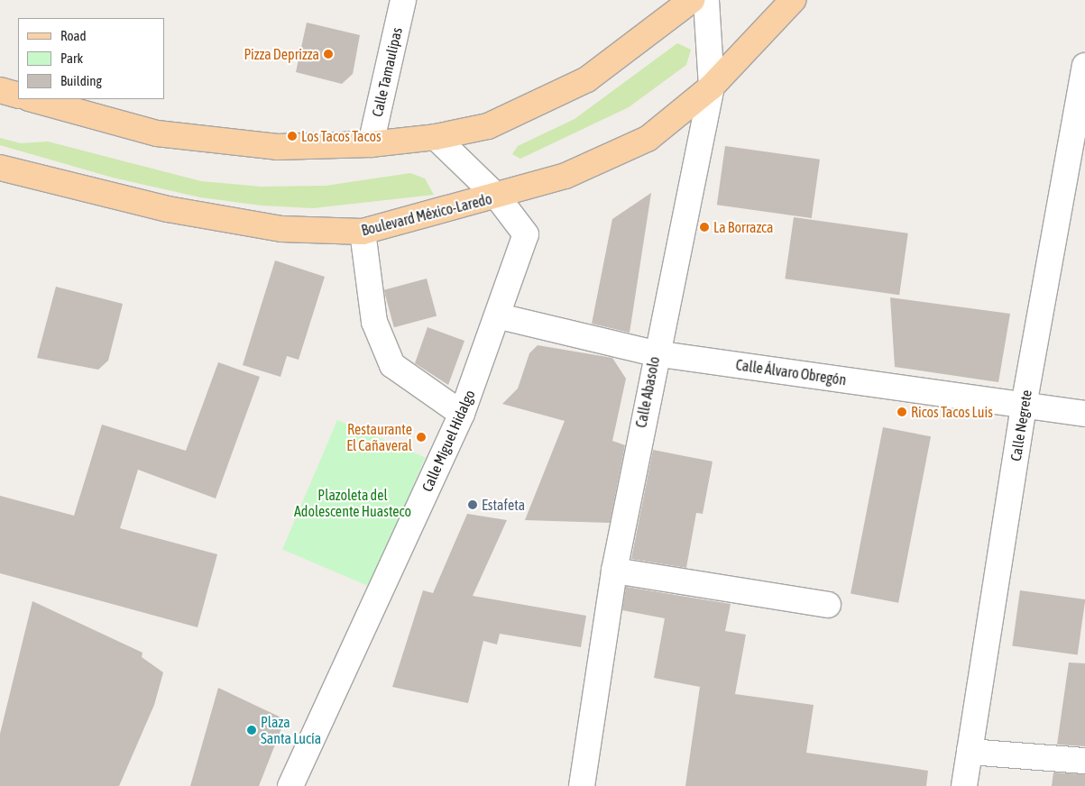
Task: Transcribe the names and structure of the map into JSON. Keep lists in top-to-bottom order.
{
  "streets": {
    "main road": ["Boulevard México-Laredo"],
    "street": [
      "Calle Tamaulipas",
      "Calle Álvaro Obregón",
      "Calle Abasolo",
      "Calle Negrete",
      "Calle Miguel Hidalgo"
    ]
  },
  "crossings": [
    ["Boulevard México-Laredo", "Calle Abasolo"],
    ["Boulevard México-Laredo", "Calle Miguel Hidalgo"],
    ["Calle Álvaro Obregón", "Calle Abasolo"],
    ["Calle Álvaro Obregón", "Calle Negrete"],
    ["Calle Álvaro Obregón", "Calle Miguel Hidalgo"]
  ],
  "parks": ["Plazoleta del Adolescente Huasteco"],
  "places": [
    "Pizza Deprizza",
    "Los Tacos Tacos",
    "La Borrazca",
    "Ricos Tacos Luis",
    "Restaurante El Cañaveral",
    "Estafeta",
    "Plaza Santa Lucía"
  ],
  "legend": ["Road", "Park", "Building"]
}
